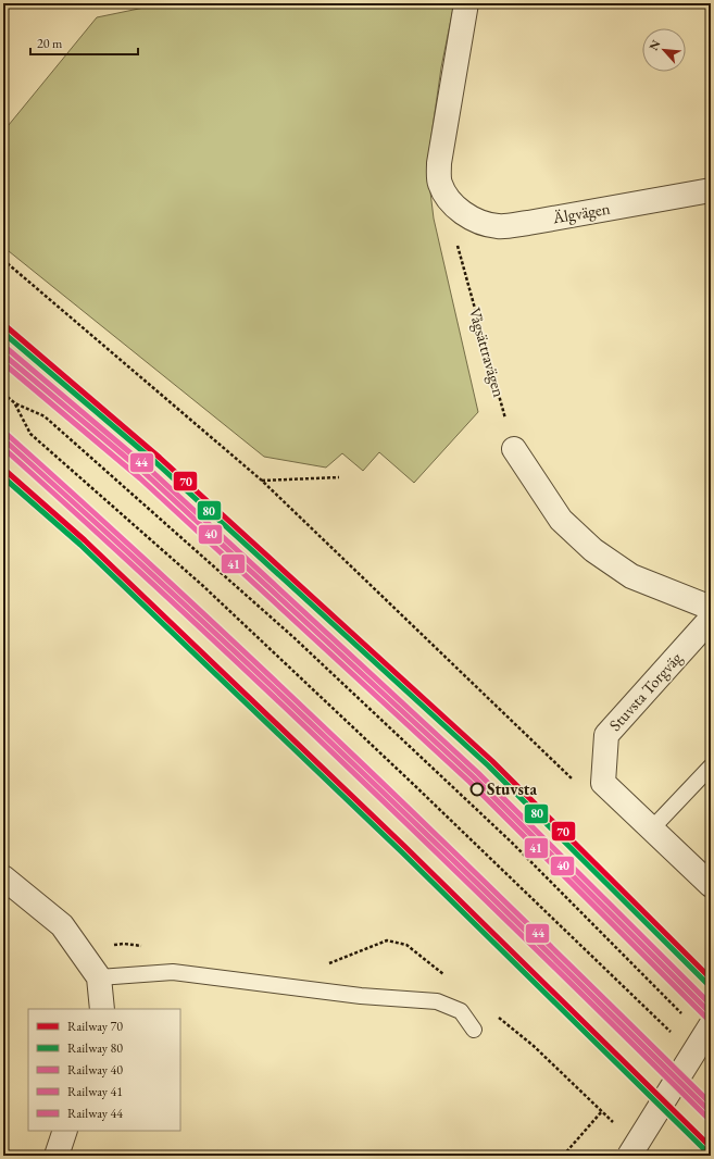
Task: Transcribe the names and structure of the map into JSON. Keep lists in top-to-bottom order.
{
  "streets": {
    "street": ["Älgvägen", "Stuvsta Torgväg"],
    "path": ["Vågsättravägen"]
  },
  "crossings": [
    ["Älgvägen", "Vågsättravägen"]
  ],
  "places": ["Stuvsta"],
  "lines": [
    "rail line 70",
    "rail line 80",
    "rail line 44",
    "rail line 40",
    "rail line 41"
  ],
  "legend": [
    "Railway 70",
    "Railway 80",
    "Railway 40",
    "Railway 41",
    "Railway 44"
  ],
  "scale_bar": "20 m",
  "north": "top left"
}
